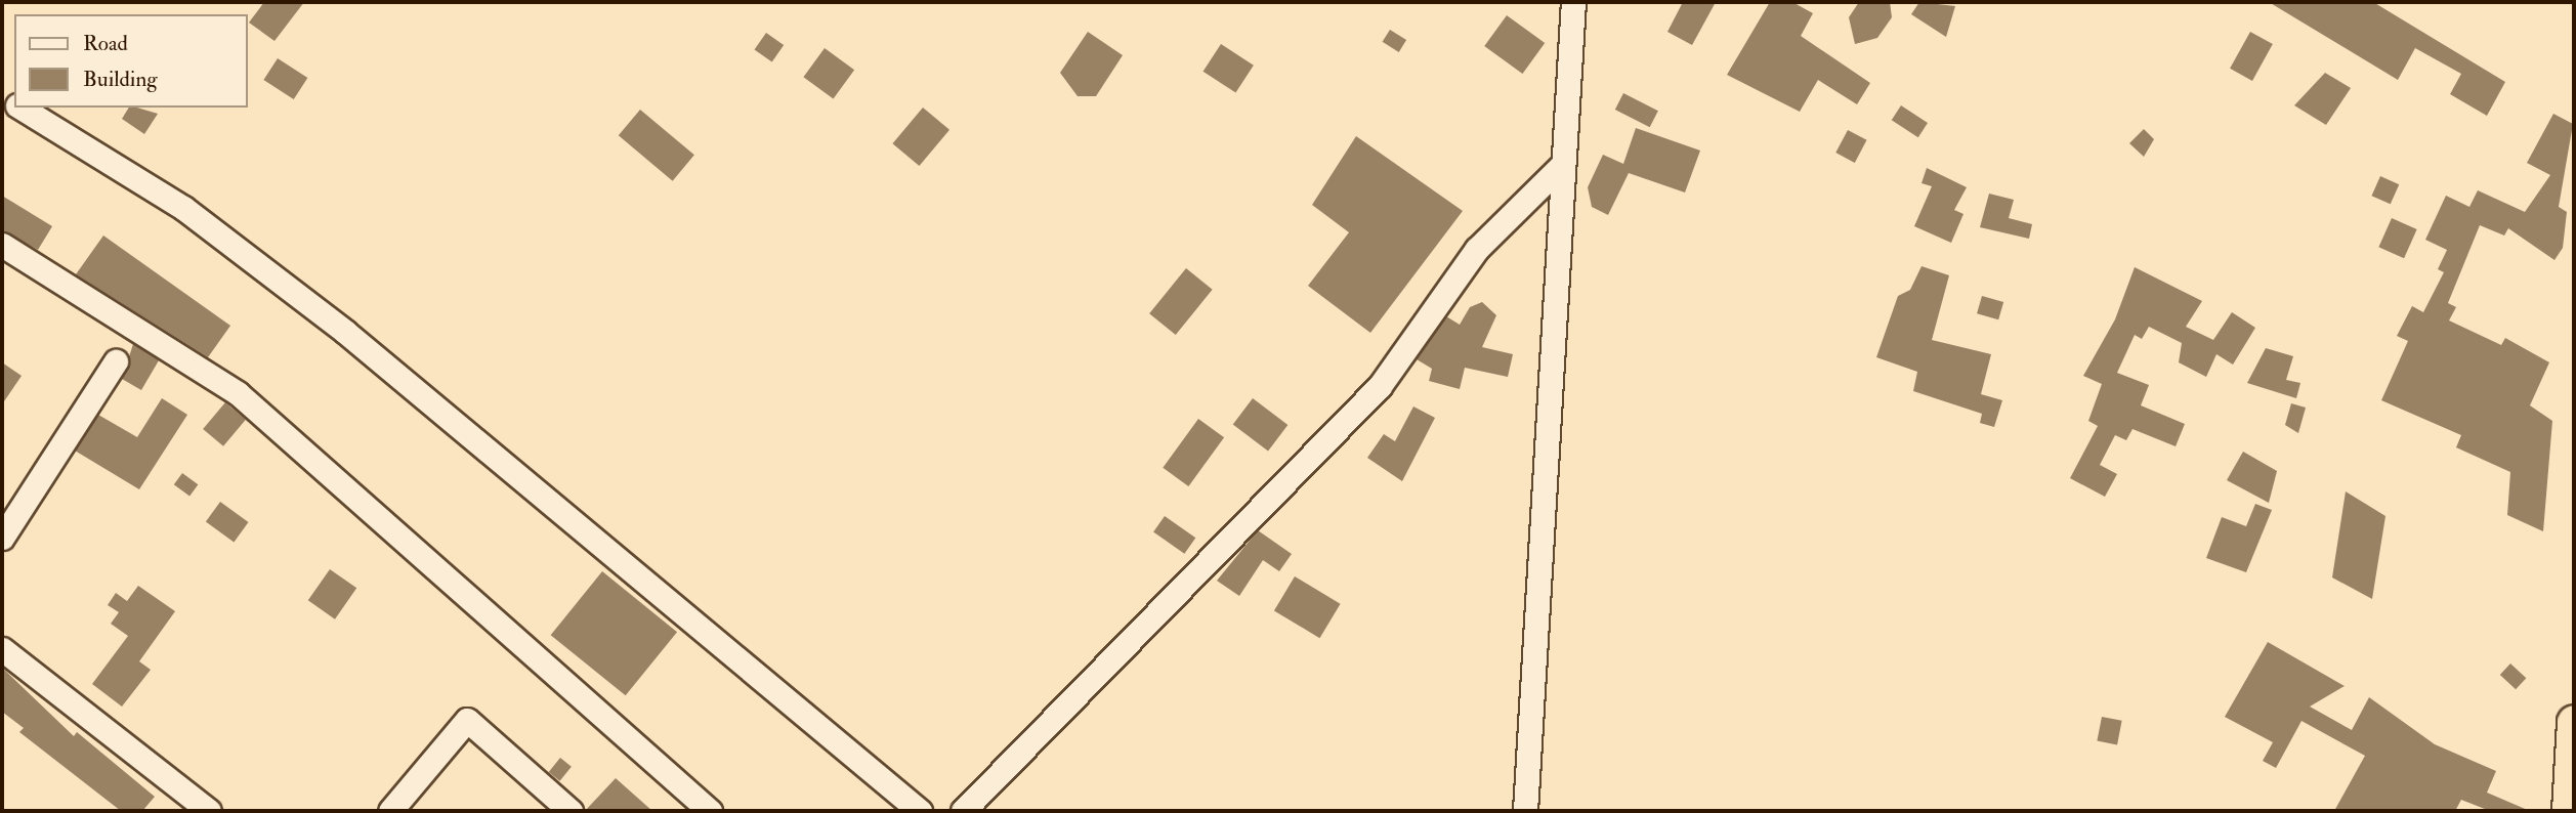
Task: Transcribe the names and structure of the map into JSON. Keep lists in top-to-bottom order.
{
  "legend": ["Road", "Building"]
}
